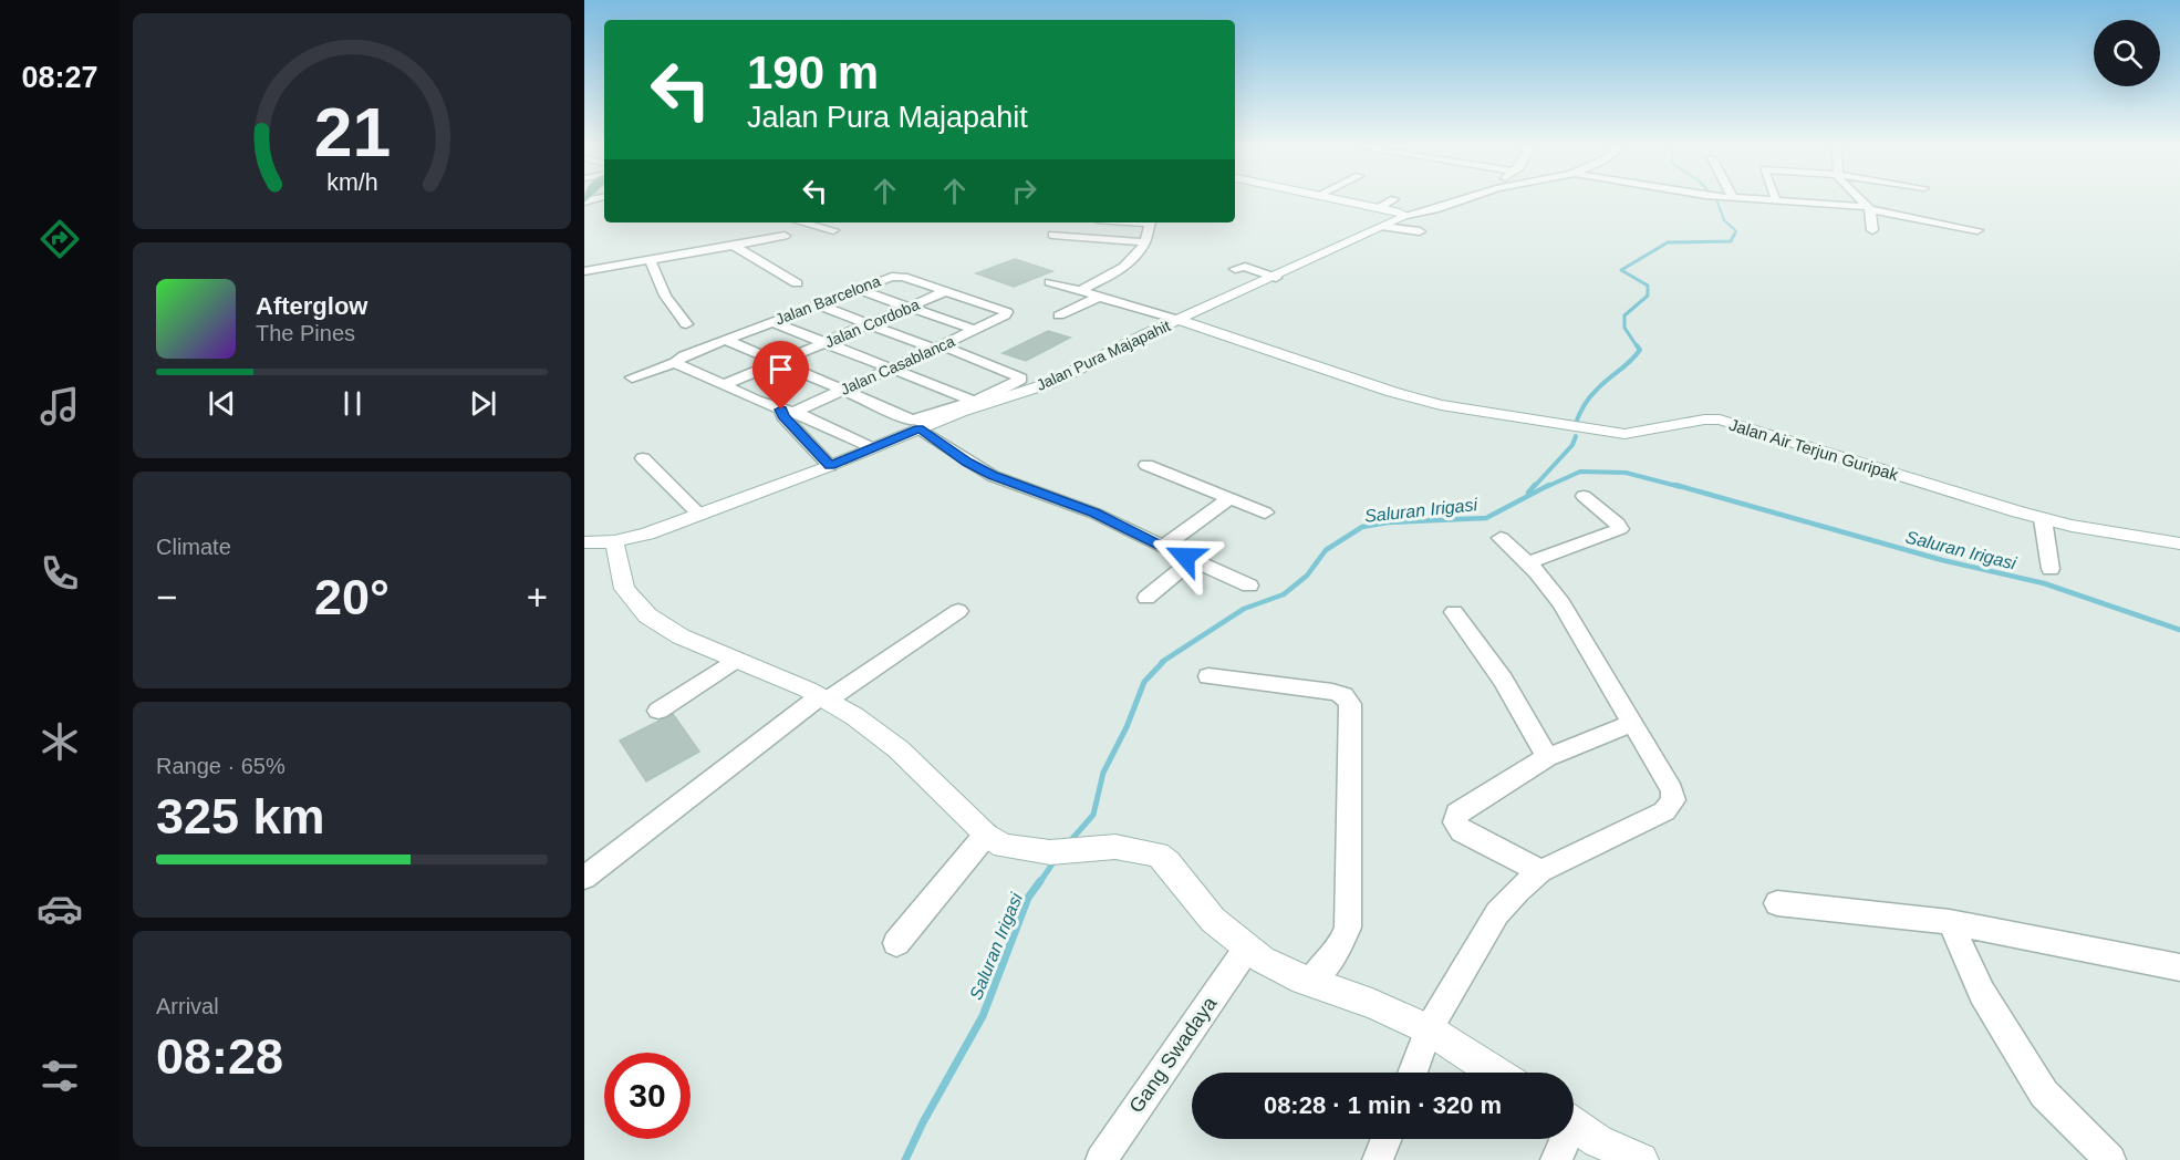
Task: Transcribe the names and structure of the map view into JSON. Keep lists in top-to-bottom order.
{
  "streets": {
    "street": [
      "Jalan Barcelona",
      "Jalan Cordoba",
      "Jalan Pura Majapahit",
      "Jalan Casablanca",
      "Jalan Air Terjun Guripak",
      "Gang Swadaya"
    ]
  },
  "crossings": [
    ["Jalan Barcelona", "Jalan Cordoba"],
    ["Jalan Barcelona", "Jalan Casablanca"],
    ["Jalan Cordoba", "Jalan Casablanca"],
    ["Jalan Pura Majapahit", "Jalan Air Terjun Guripak"]
  ],
  "water": ["Saluran Irigasi"],
  "page": {
    "tabs": "08:27",
    "turn": ["190 m", "Jalan Pura Majapahit"],
    "song": ["Afterglow", "The Pines"],
    "tile": [
      "Climate",
      ["Range · 65%", "325 km"],
      ["Arrival", "08:28"]
    ],
    "heat": ["−", "20°", "+"],
    "limit": "30",
    "trip": "08:28 · 1 min · 320 m",
    "gauge": ["21", "km/h"]
  }
}
